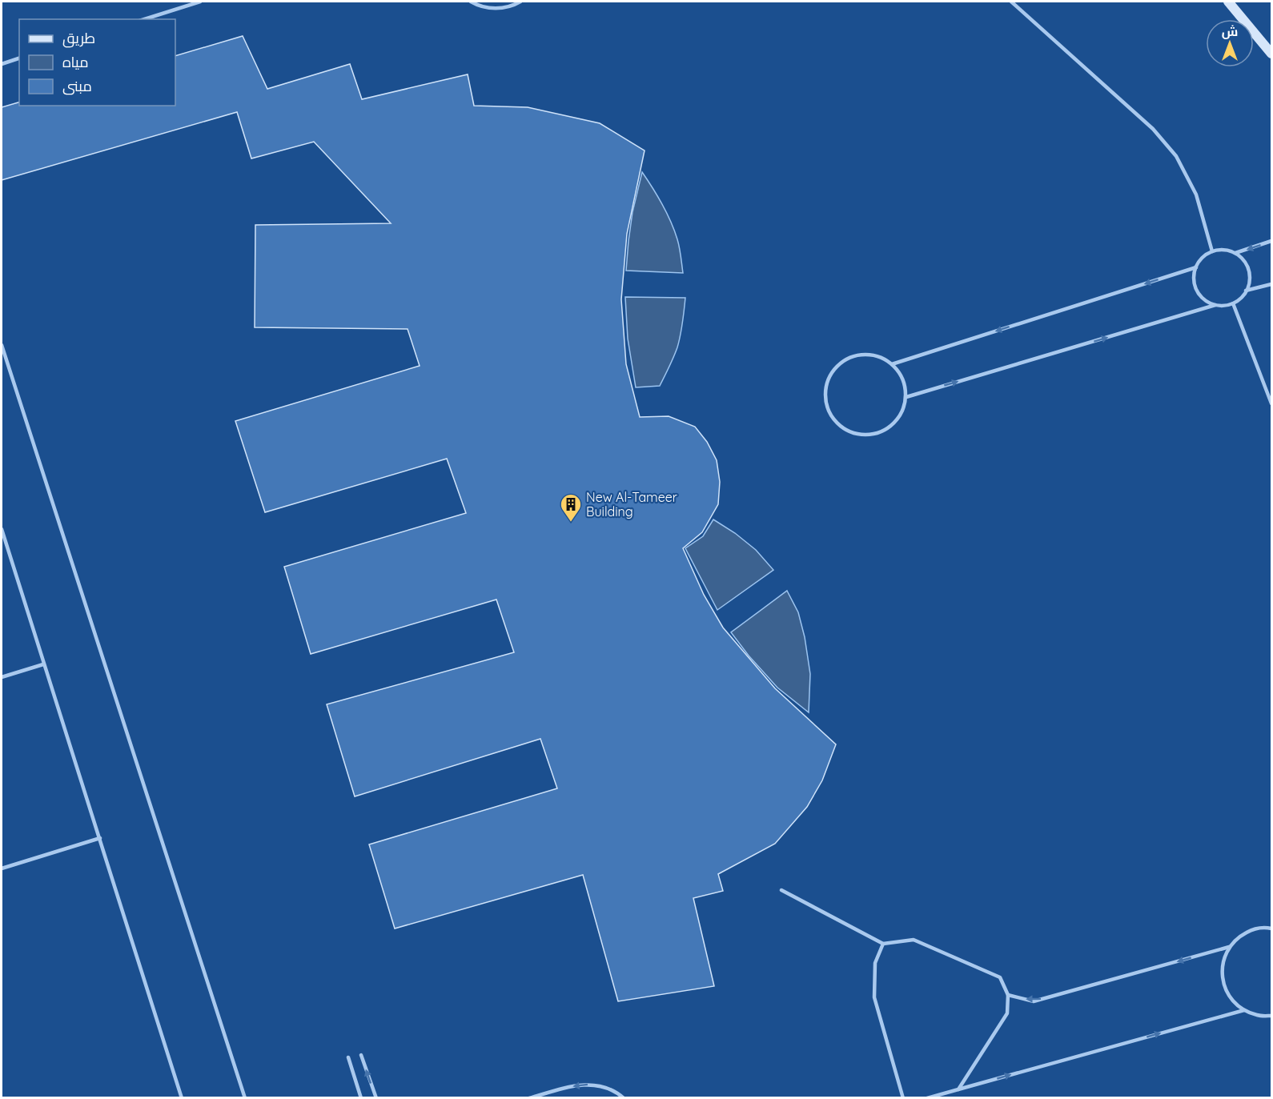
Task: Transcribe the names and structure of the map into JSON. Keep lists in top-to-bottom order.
{
  "places": {
    "building": ["New Al-Tameer Building"]
  },
  "legend": ["طريق", "مياه", "مبنى"],
  "north": "top"
}
